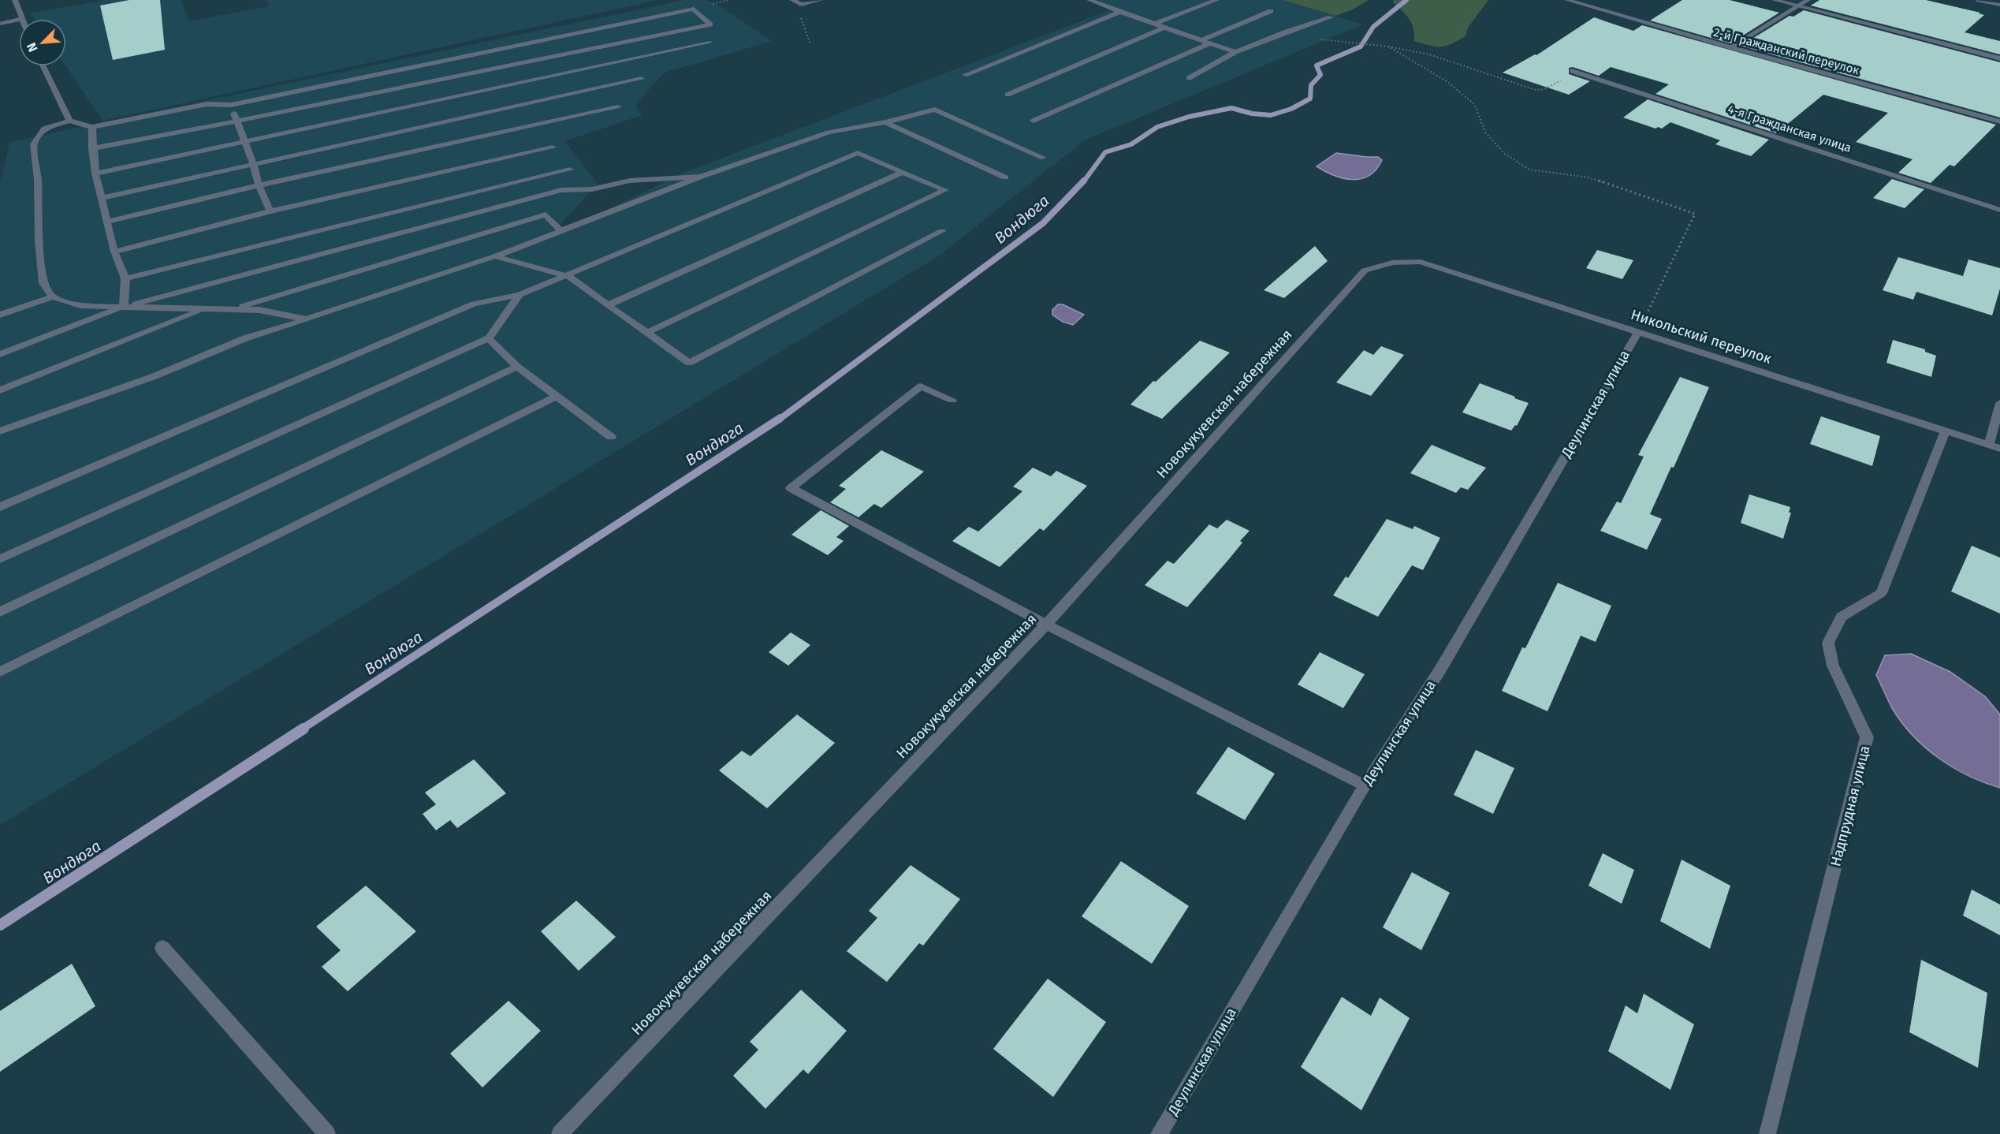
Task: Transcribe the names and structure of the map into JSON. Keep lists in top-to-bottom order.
{
  "streets": {
    "street": [
      "2-й Гражданский переулок",
      "4-я Гражданская улица",
      "Никольский переулок",
      "Новокукуевская набережная",
      "Деулинская улица",
      "Надпрудная улица"
    ]
  },
  "crossings": [
    ["Никольский переулок", "Новокукуевская набережная"],
    ["Никольский переулок", "Деулинская улица"],
    ["Никольский переулок", "Надпрудная улица"]
  ],
  "water": ["Вондюга"],
  "north": "bottom left"
}
